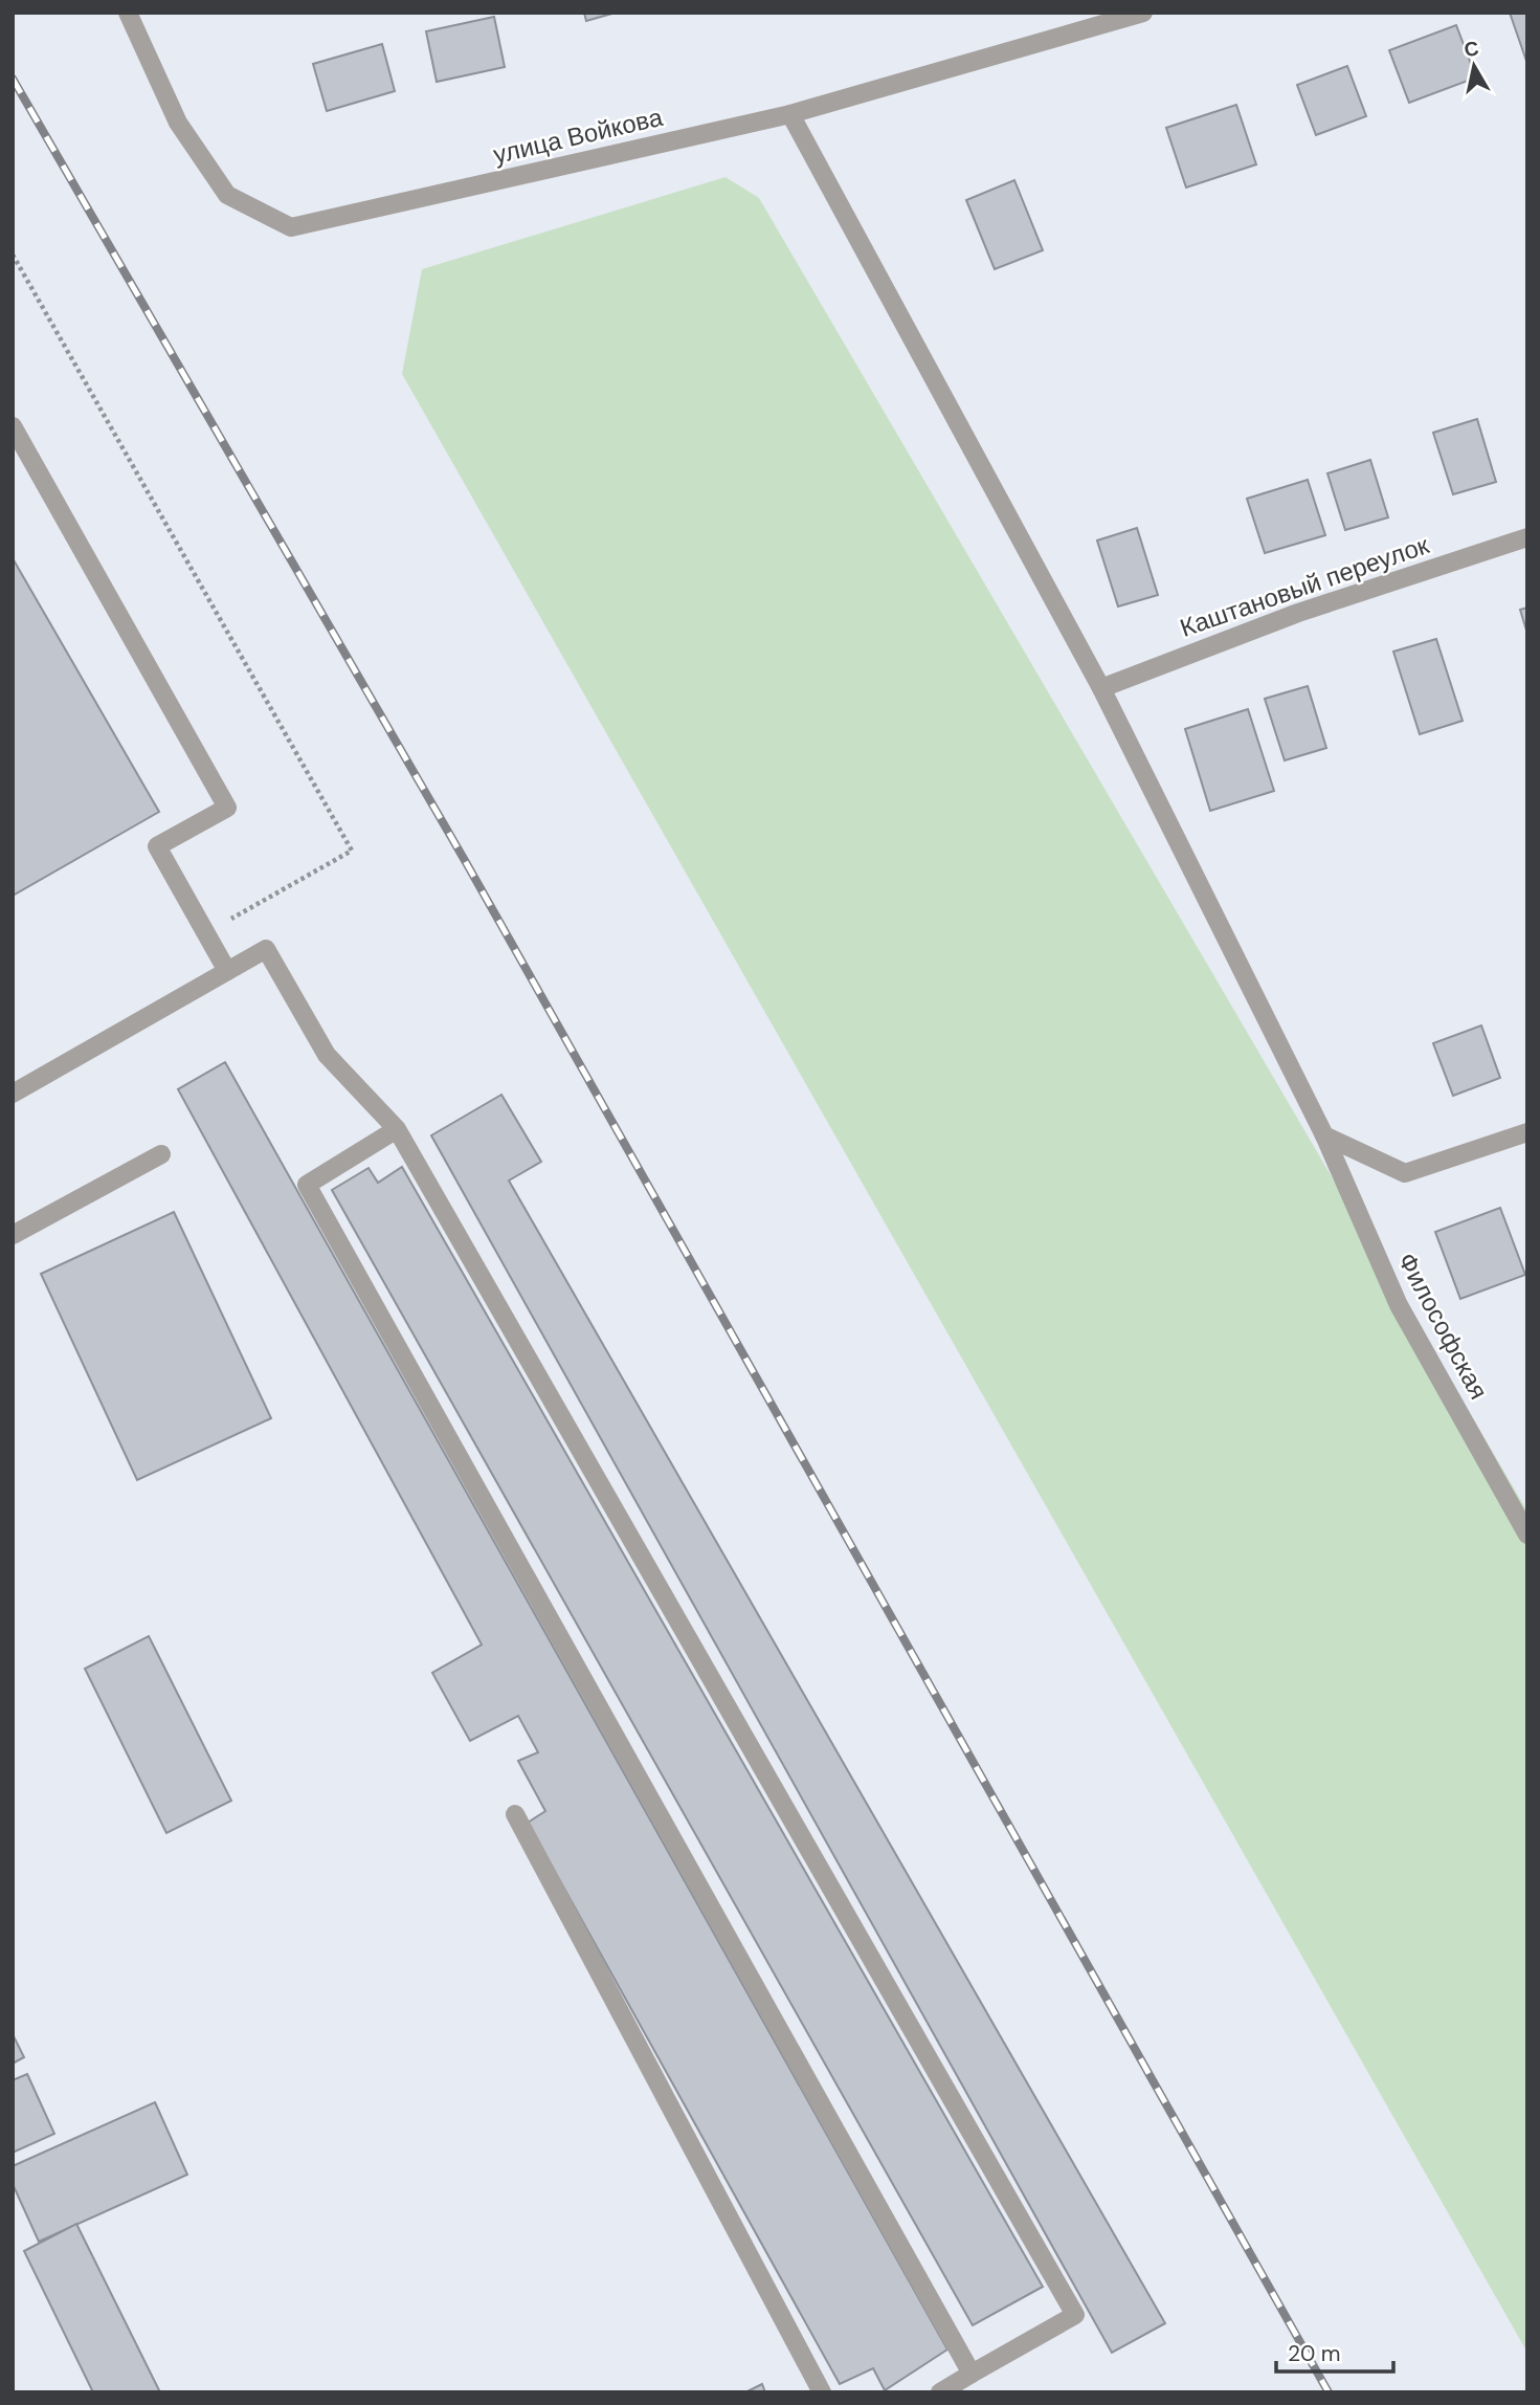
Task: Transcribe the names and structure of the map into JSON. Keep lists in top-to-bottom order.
{
  "streets": {
    "street": ["улица Войкова", "Каштановый переулок", "Философская"]
  },
  "crossings": [
    ["улица Войкова", "Философская"],
    ["Каштановый переулок", "Философская"]
  ],
  "scale_bar": "20 m",
  "north": "top"
}
